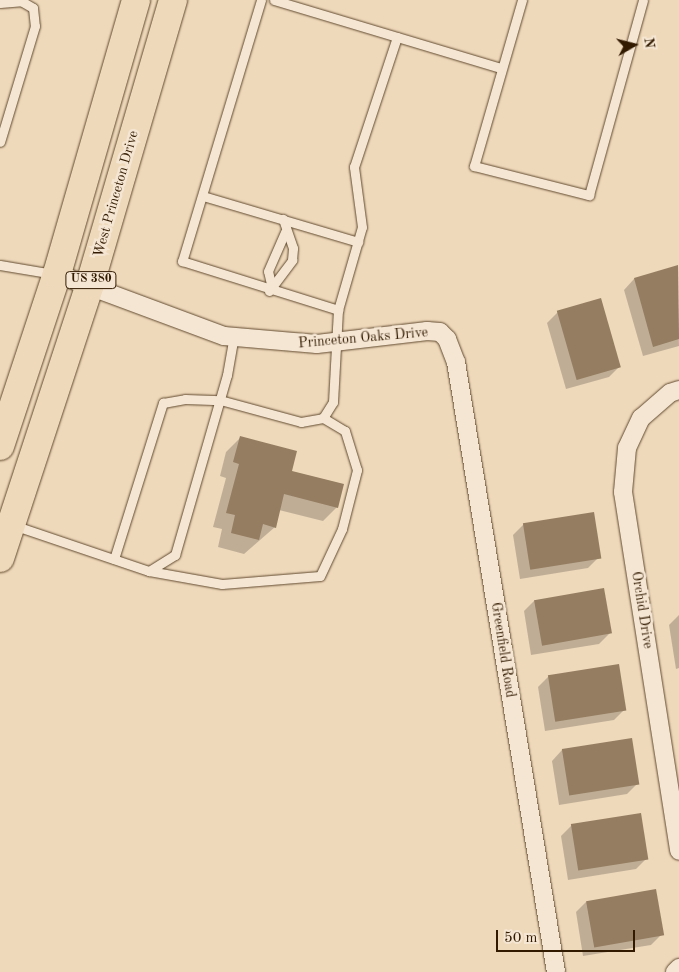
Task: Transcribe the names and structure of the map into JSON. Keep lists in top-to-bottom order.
{
  "streets": {
    "highway": ["West Princeton Drive", "US 380"],
    "street": ["Princeton Oaks Drive", "Orchid Drive", "Greenfield Road"]
  },
  "crossings": [
    ["West Princeton Drive", "Princeton Oaks Drive"],
    ["US 380", "Princeton Oaks Drive"],
    ["Princeton Oaks Drive", "Greenfield Road"]
  ],
  "scale_bar": "50 m",
  "north": "right"
}
